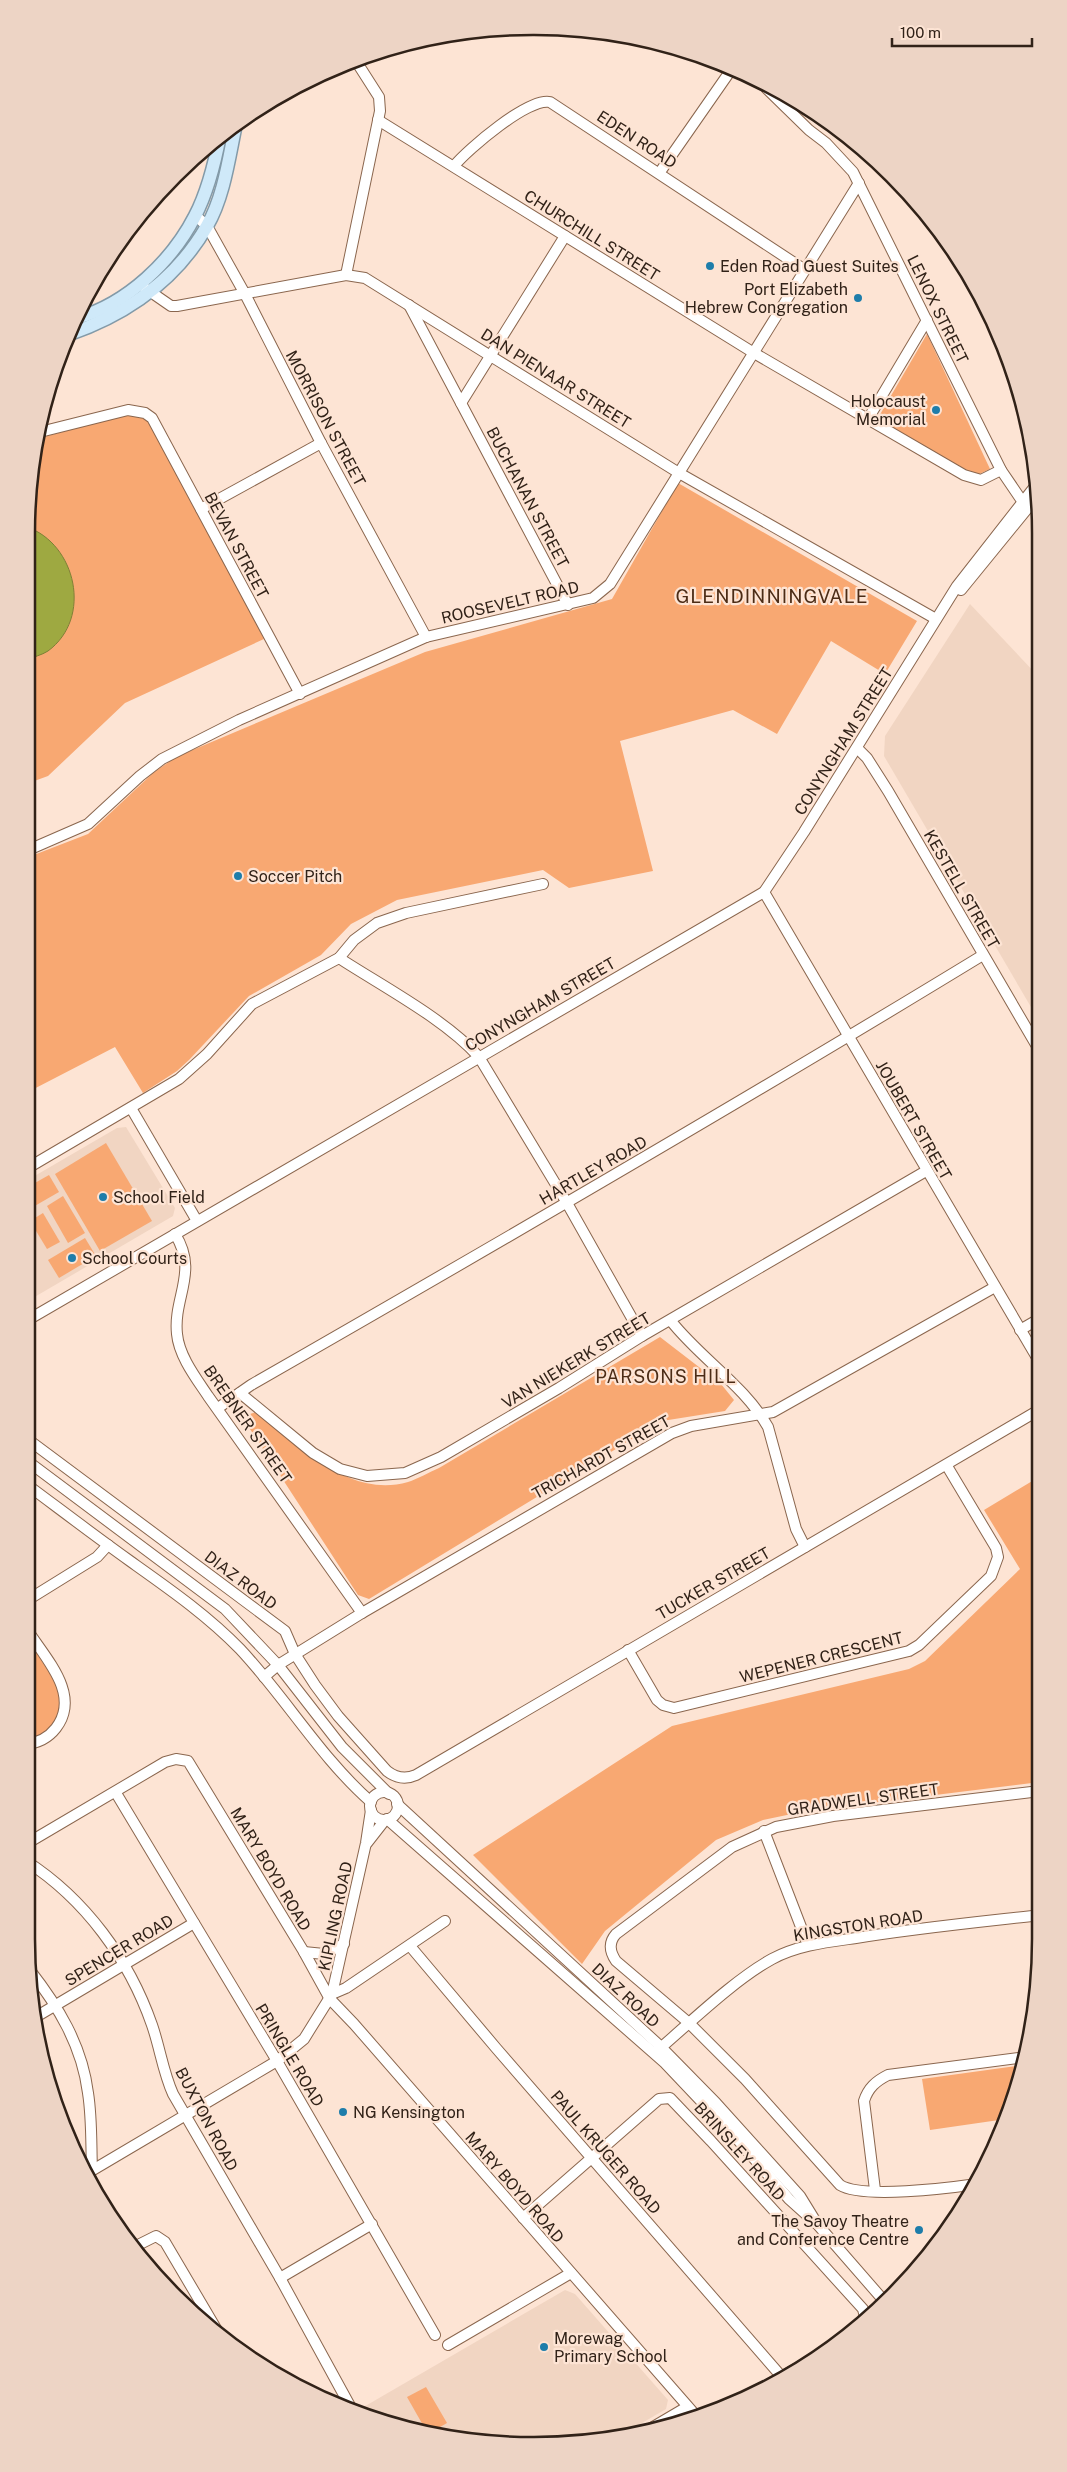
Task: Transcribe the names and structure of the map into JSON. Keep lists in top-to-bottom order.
{
  "streets": {
    "street": [
      "EDEN ROAD",
      "CHURCHILL STREET",
      "LENOX STREET",
      "DAN PIENAAR STREET",
      "MORRISON STREET",
      "BUCHANAN STREET",
      "BEVAN STREET",
      "ROOSEVELT ROAD",
      "CONYNGHAM STREET",
      "KESTELL STREET",
      "JOUBERT STREET",
      "HARTLEY ROAD",
      "VAN NIEKERK STREET",
      "BREBNER STREET",
      "TRICHARDT STREET",
      "DIAZ ROAD",
      "TUCKER STREET",
      "WEPENER CRESCENT",
      "GRADWELL STREET",
      "MARY BOYD ROAD",
      "KIPLING ROAD",
      "KINGSTON ROAD",
      "SPENCER ROAD",
      "PRINGLE ROAD",
      "BUXTON ROAD",
      "BRINSLEY ROAD",
      "PAUL KRUGER ROAD"
    ]
  },
  "crossings": [
    ["EDEN ROAD", "CHURCHILL STREET"],
    ["EDEN ROAD", "ROOSEVELT ROAD"],
    ["CHURCHILL STREET", "LENOX STREET"],
    ["CHURCHILL STREET", "ROOSEVELT ROAD"],
    ["LENOX STREET", "ROOSEVELT ROAD"],
    ["LENOX STREET", "CONYNGHAM STREET"],
    ["DAN PIENAAR STREET", "MORRISON STREET"],
    ["DAN PIENAAR STREET", "BUCHANAN STREET"],
    ["DAN PIENAAR STREET", "ROOSEVELT ROAD"],
    ["DAN PIENAAR STREET", "CONYNGHAM STREET"],
    ["MORRISON STREET", "ROOSEVELT ROAD"],
    ["BUCHANAN STREET", "ROOSEVELT ROAD"],
    ["BEVAN STREET", "ROOSEVELT ROAD"],
    ["CONYNGHAM STREET", "KESTELL STREET"],
    ["CONYNGHAM STREET", "JOUBERT STREET"],
    ["CONYNGHAM STREET", "BREBNER STREET"],
    ["KESTELL STREET", "HARTLEY ROAD"],
    ["JOUBERT STREET", "HARTLEY ROAD"],
    ["JOUBERT STREET", "VAN NIEKERK STREET"],
    ["JOUBERT STREET", "TRICHARDT STREET"],
    ["HARTLEY ROAD", "VAN NIEKERK STREET"],
    ["HARTLEY ROAD", "BREBNER STREET"],
    ["BREBNER STREET", "TRICHARDT STREET"],
    ["TRICHARDT STREET", "DIAZ ROAD"],
    ["DIAZ ROAD", "TUCKER STREET"],
    ["DIAZ ROAD", "GRADWELL STREET"],
    ["DIAZ ROAD", "KIPLING ROAD"],
    ["DIAZ ROAD", "KINGSTON ROAD"],
    ["TUCKER STREET", "WEPENER CRESCENT"],
    ["MARY BOYD ROAD", "KIPLING ROAD"],
    ["MARY BOYD ROAD", "PRINGLE ROAD"],
    ["KIPLING ROAD", "PRINGLE ROAD"],
    ["KIPLING ROAD", "BUXTON ROAD"],
    ["KIPLING ROAD", "PAUL KRUGER ROAD"],
    ["SPENCER ROAD", "PRINGLE ROAD"],
    ["SPENCER ROAD", "BUXTON ROAD"],
    ["BRINSLEY ROAD", "PAUL KRUGER ROAD"]
  ],
  "districts": ["GLENDINNINGVALE", "PARSONS HILL"],
  "places": [
    "Eden Road Guest Suites",
    "Port Elizabeth Hebrew Congregation",
    "Holocaust Memorial",
    "Soccer Pitch",
    "School Field",
    "School Courts",
    "NG Kensington",
    "The Savoy Theatre and Conference Centre",
    "Morewag Primary School"
  ],
  "scale_bar": "100 m"
}
